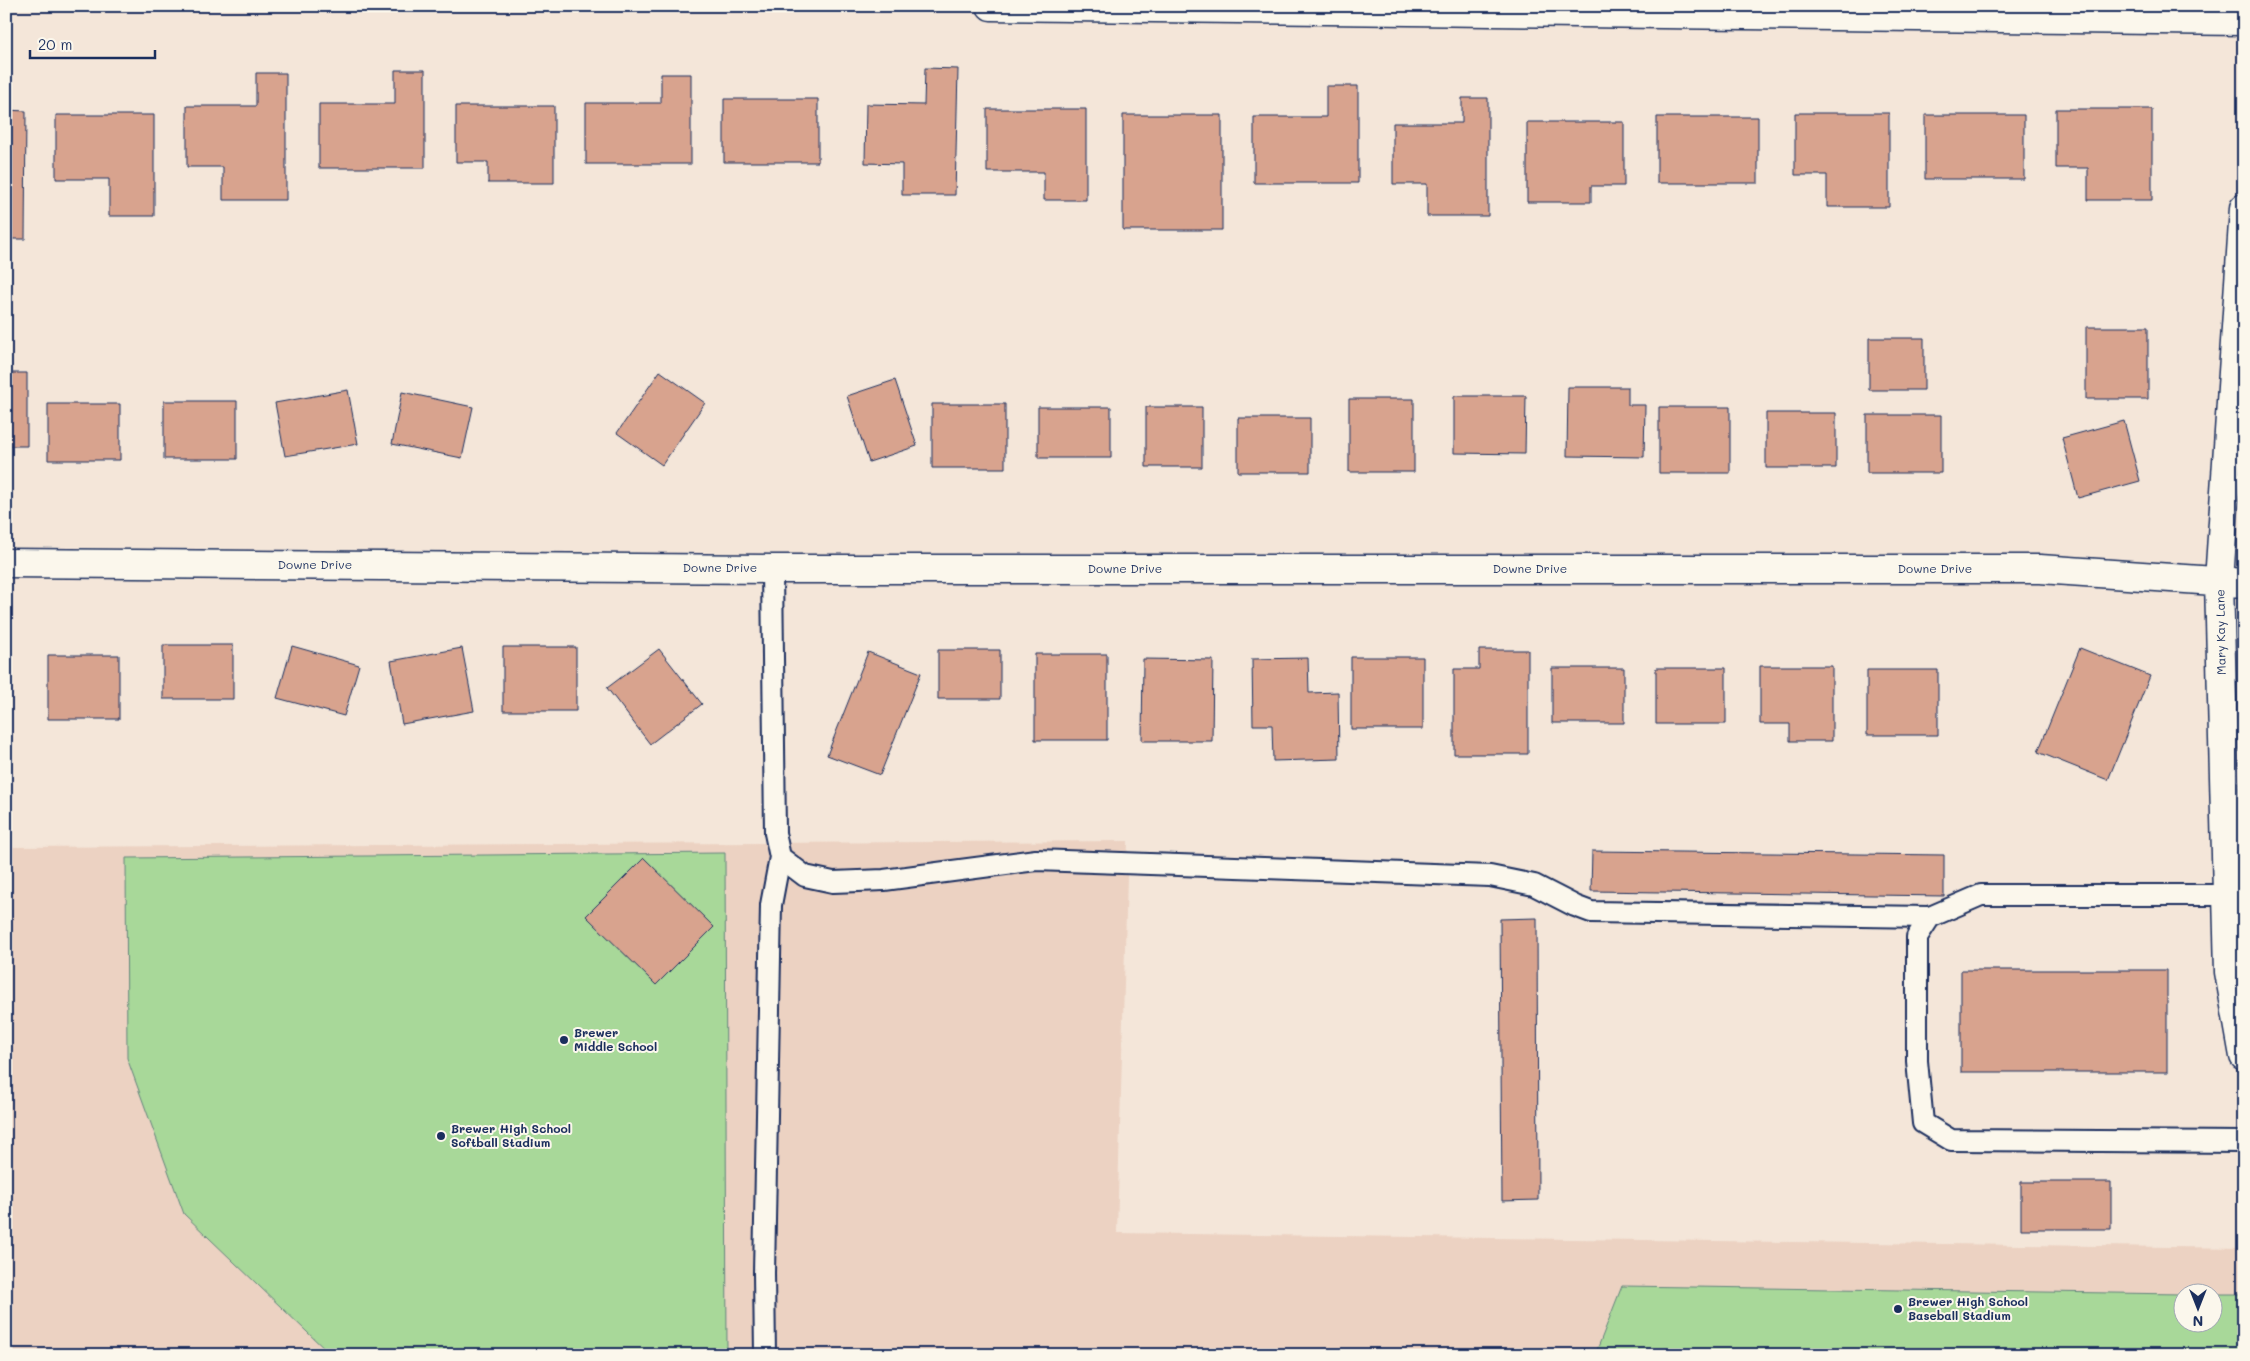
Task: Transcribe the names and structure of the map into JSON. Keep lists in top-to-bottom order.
{
  "streets": {
    "street": ["Downe Drive", "Mary Kay Lane"]
  },
  "crossings": [
    ["Downe Drive", "Mary Kay Lane"]
  ],
  "places": ["Brewer Middle School", "Brewer High School Softball Stadium", "Brewer High School Baseball Stadium"],
  "scale_bar": "20 m",
  "north": "bottom"
}
